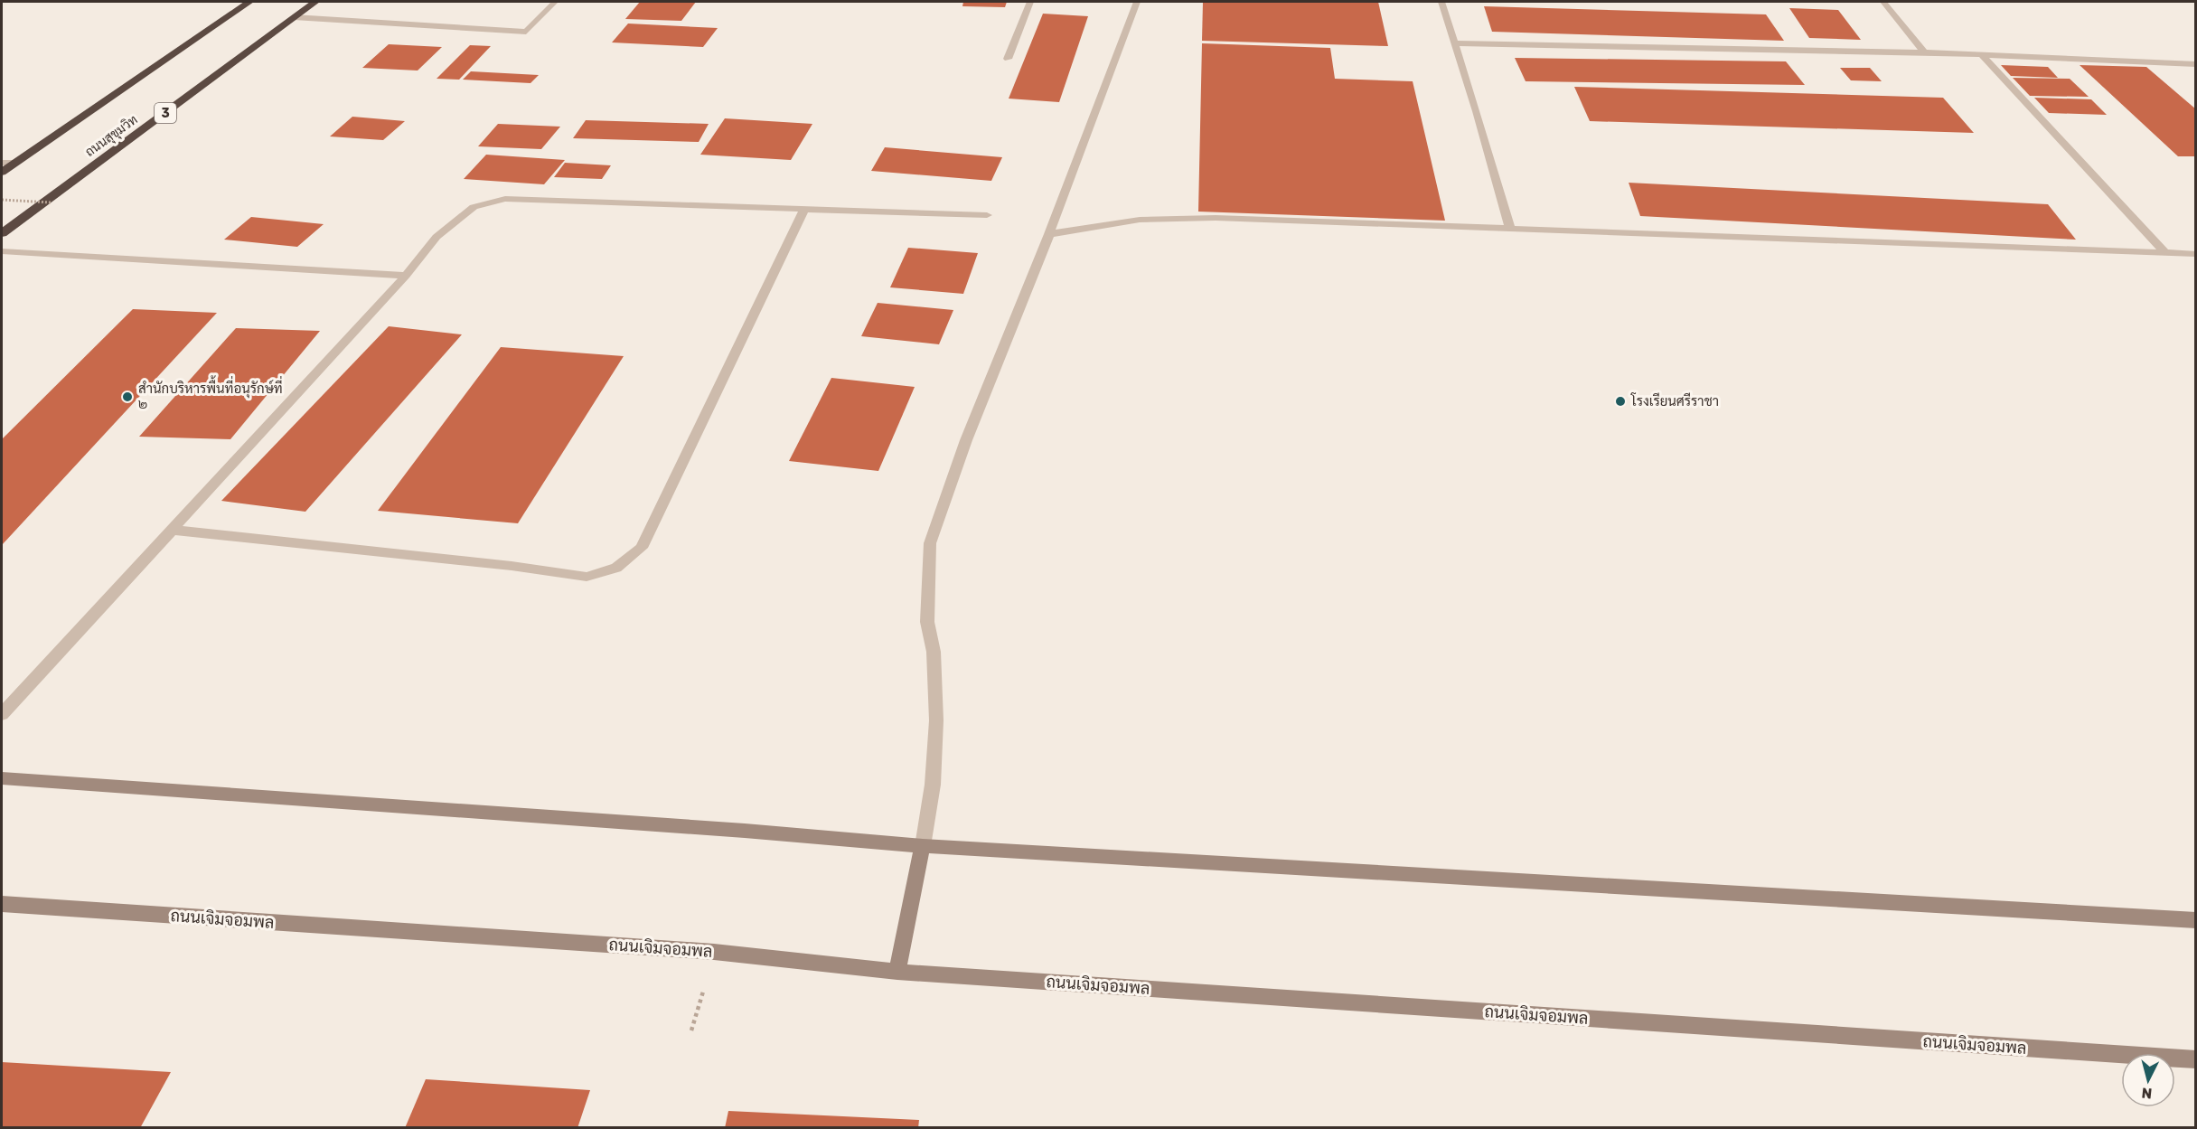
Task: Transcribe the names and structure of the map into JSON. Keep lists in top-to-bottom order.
{
  "streets": {
    "highway": ["3", "ถนนสุขุมวิท"],
    "main road": ["ถนนเจิมจอมพล"]
  },
  "places": ["สำนักบริหารพื้นที่อนุรักษ์ที่ ๒", "โรงเรียนศรีราชา"],
  "north": "bottom"
}
